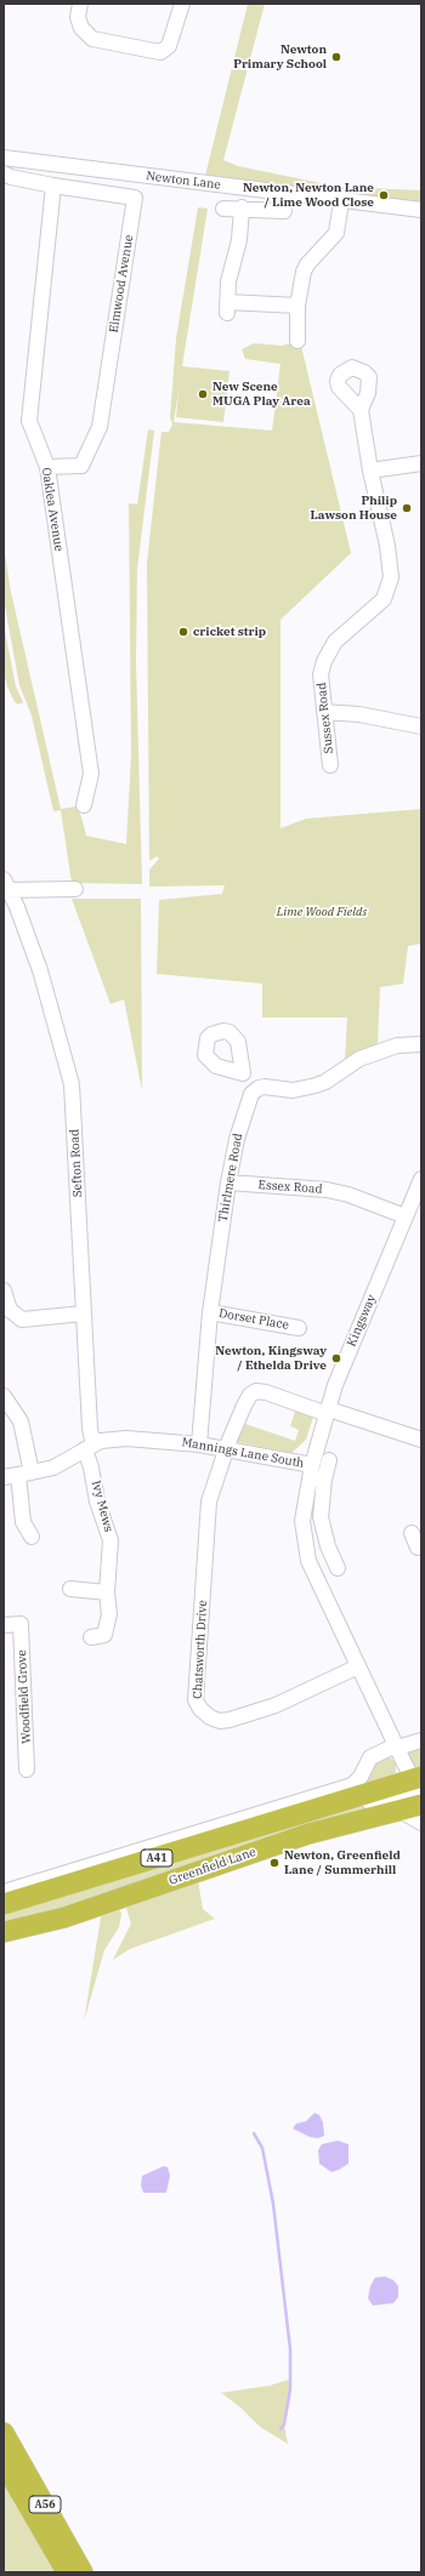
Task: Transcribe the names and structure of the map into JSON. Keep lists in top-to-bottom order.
{
  "streets": {
    "highway": ["A41", "Greenfield Lane", "A56"],
    "street": [
      "Newton Lane",
      "Elmwood Avenue",
      "Oaklea Avenue",
      "Sussex Road",
      "Sefton Road",
      "Thirlmere Road",
      "Essex Road",
      "Dorset Place",
      "Kingsway",
      "Mannings Lane South",
      "Ivy Mews",
      "Chatsworth Drive",
      "Woodfield Grove"
    ]
  },
  "crossings": [
    ["Elmwood Avenue", "Oaklea Avenue"],
    ["Sefton Road", "Mannings Lane South"],
    ["Sefton Road", "Ivy Mews"],
    ["Thirlmere Road", "Essex Road"],
    ["Thirlmere Road", "Dorset Place"],
    ["Thirlmere Road", "Mannings Lane South"],
    ["Essex Road", "Kingsway"],
    ["Kingsway", "Mannings Lane South"],
    ["Kingsway", "Chatsworth Drive"],
    ["Mannings Lane South", "Ivy Mews"],
    ["Mannings Lane South", "Chatsworth Drive"],
    ["Mannings Lane South", "Greenfield Lane"]
  ],
  "parks": ["Lime Wood Fields"],
  "places": [
    "Newton Primary School",
    "Newton, Newton Lane / Lime Wood Close",
    "New Scene MUGA Play Area",
    "Philip Lawson House",
    "cricket strip",
    "Newton, Kingsway / Ethelda Drive",
    "Newton, Greenfield Lane / Summerhill"
  ]
}
